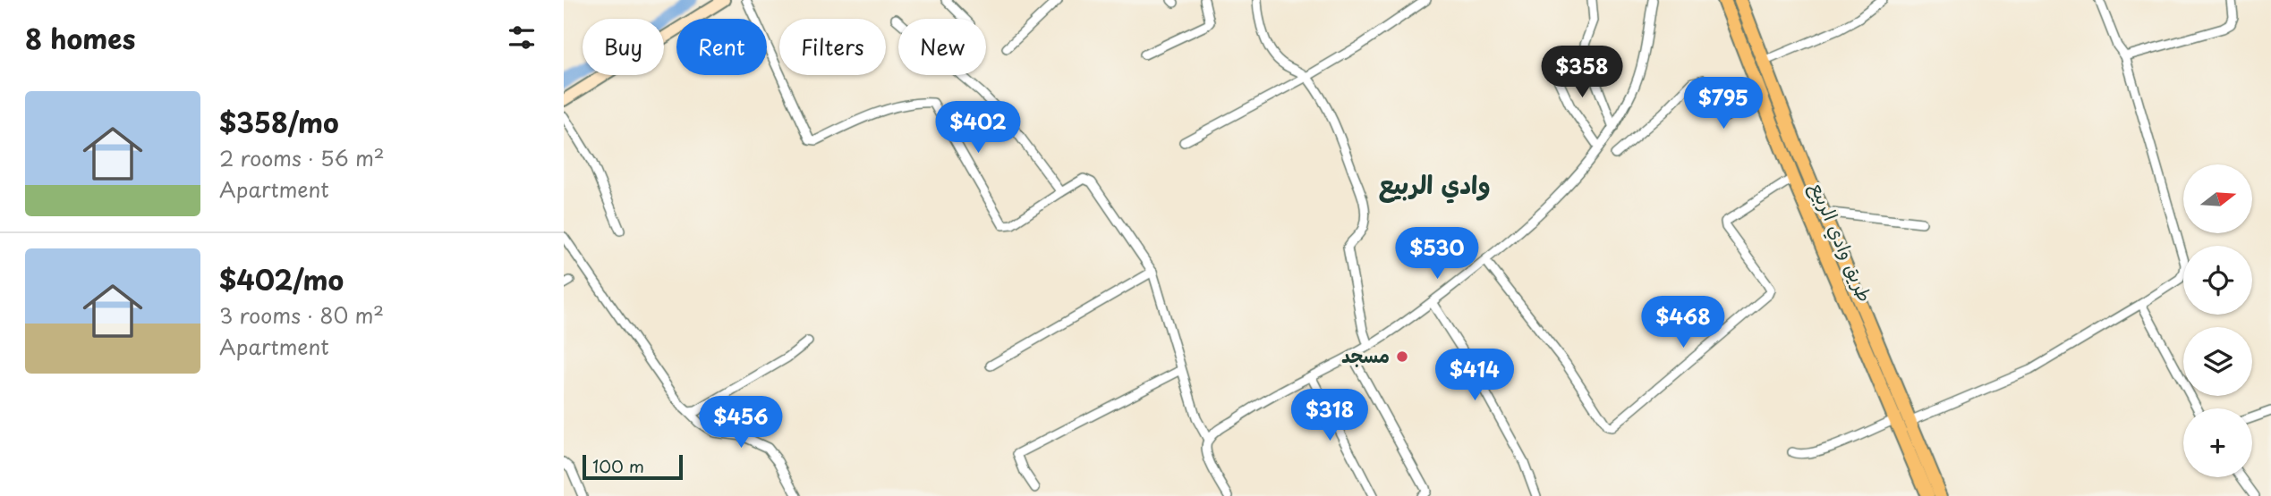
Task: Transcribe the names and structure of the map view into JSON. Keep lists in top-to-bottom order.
{
  "streets": {
    "highway": ["طريق وادي الربيع"]
  },
  "districts": ["وادي الربيع"],
  "places": ["مسجد"],
  "scale_bar": "100 m",
  "north": "right",
  "page": {
    "heading": "8 homes",
    "chip": [
      "Buy",
      "Rent",
      "Filters",
      "New"
    ],
    "price": [
      "$358",
      "$795",
      "$402",
      "$530",
      "$468",
      "$414",
      "$318",
      "$456"
    ],
    "list": [
      {
        "name": "$358/mo",
        "note": "2 rooms · 56 m² · Apartment"
      },
      {
        "name": "$402/mo",
        "note": "3 rooms · 80 m² · Apartment"
      }
    ],
    "map_buttons": "+",
    "scale": "100 m"
  }
}
